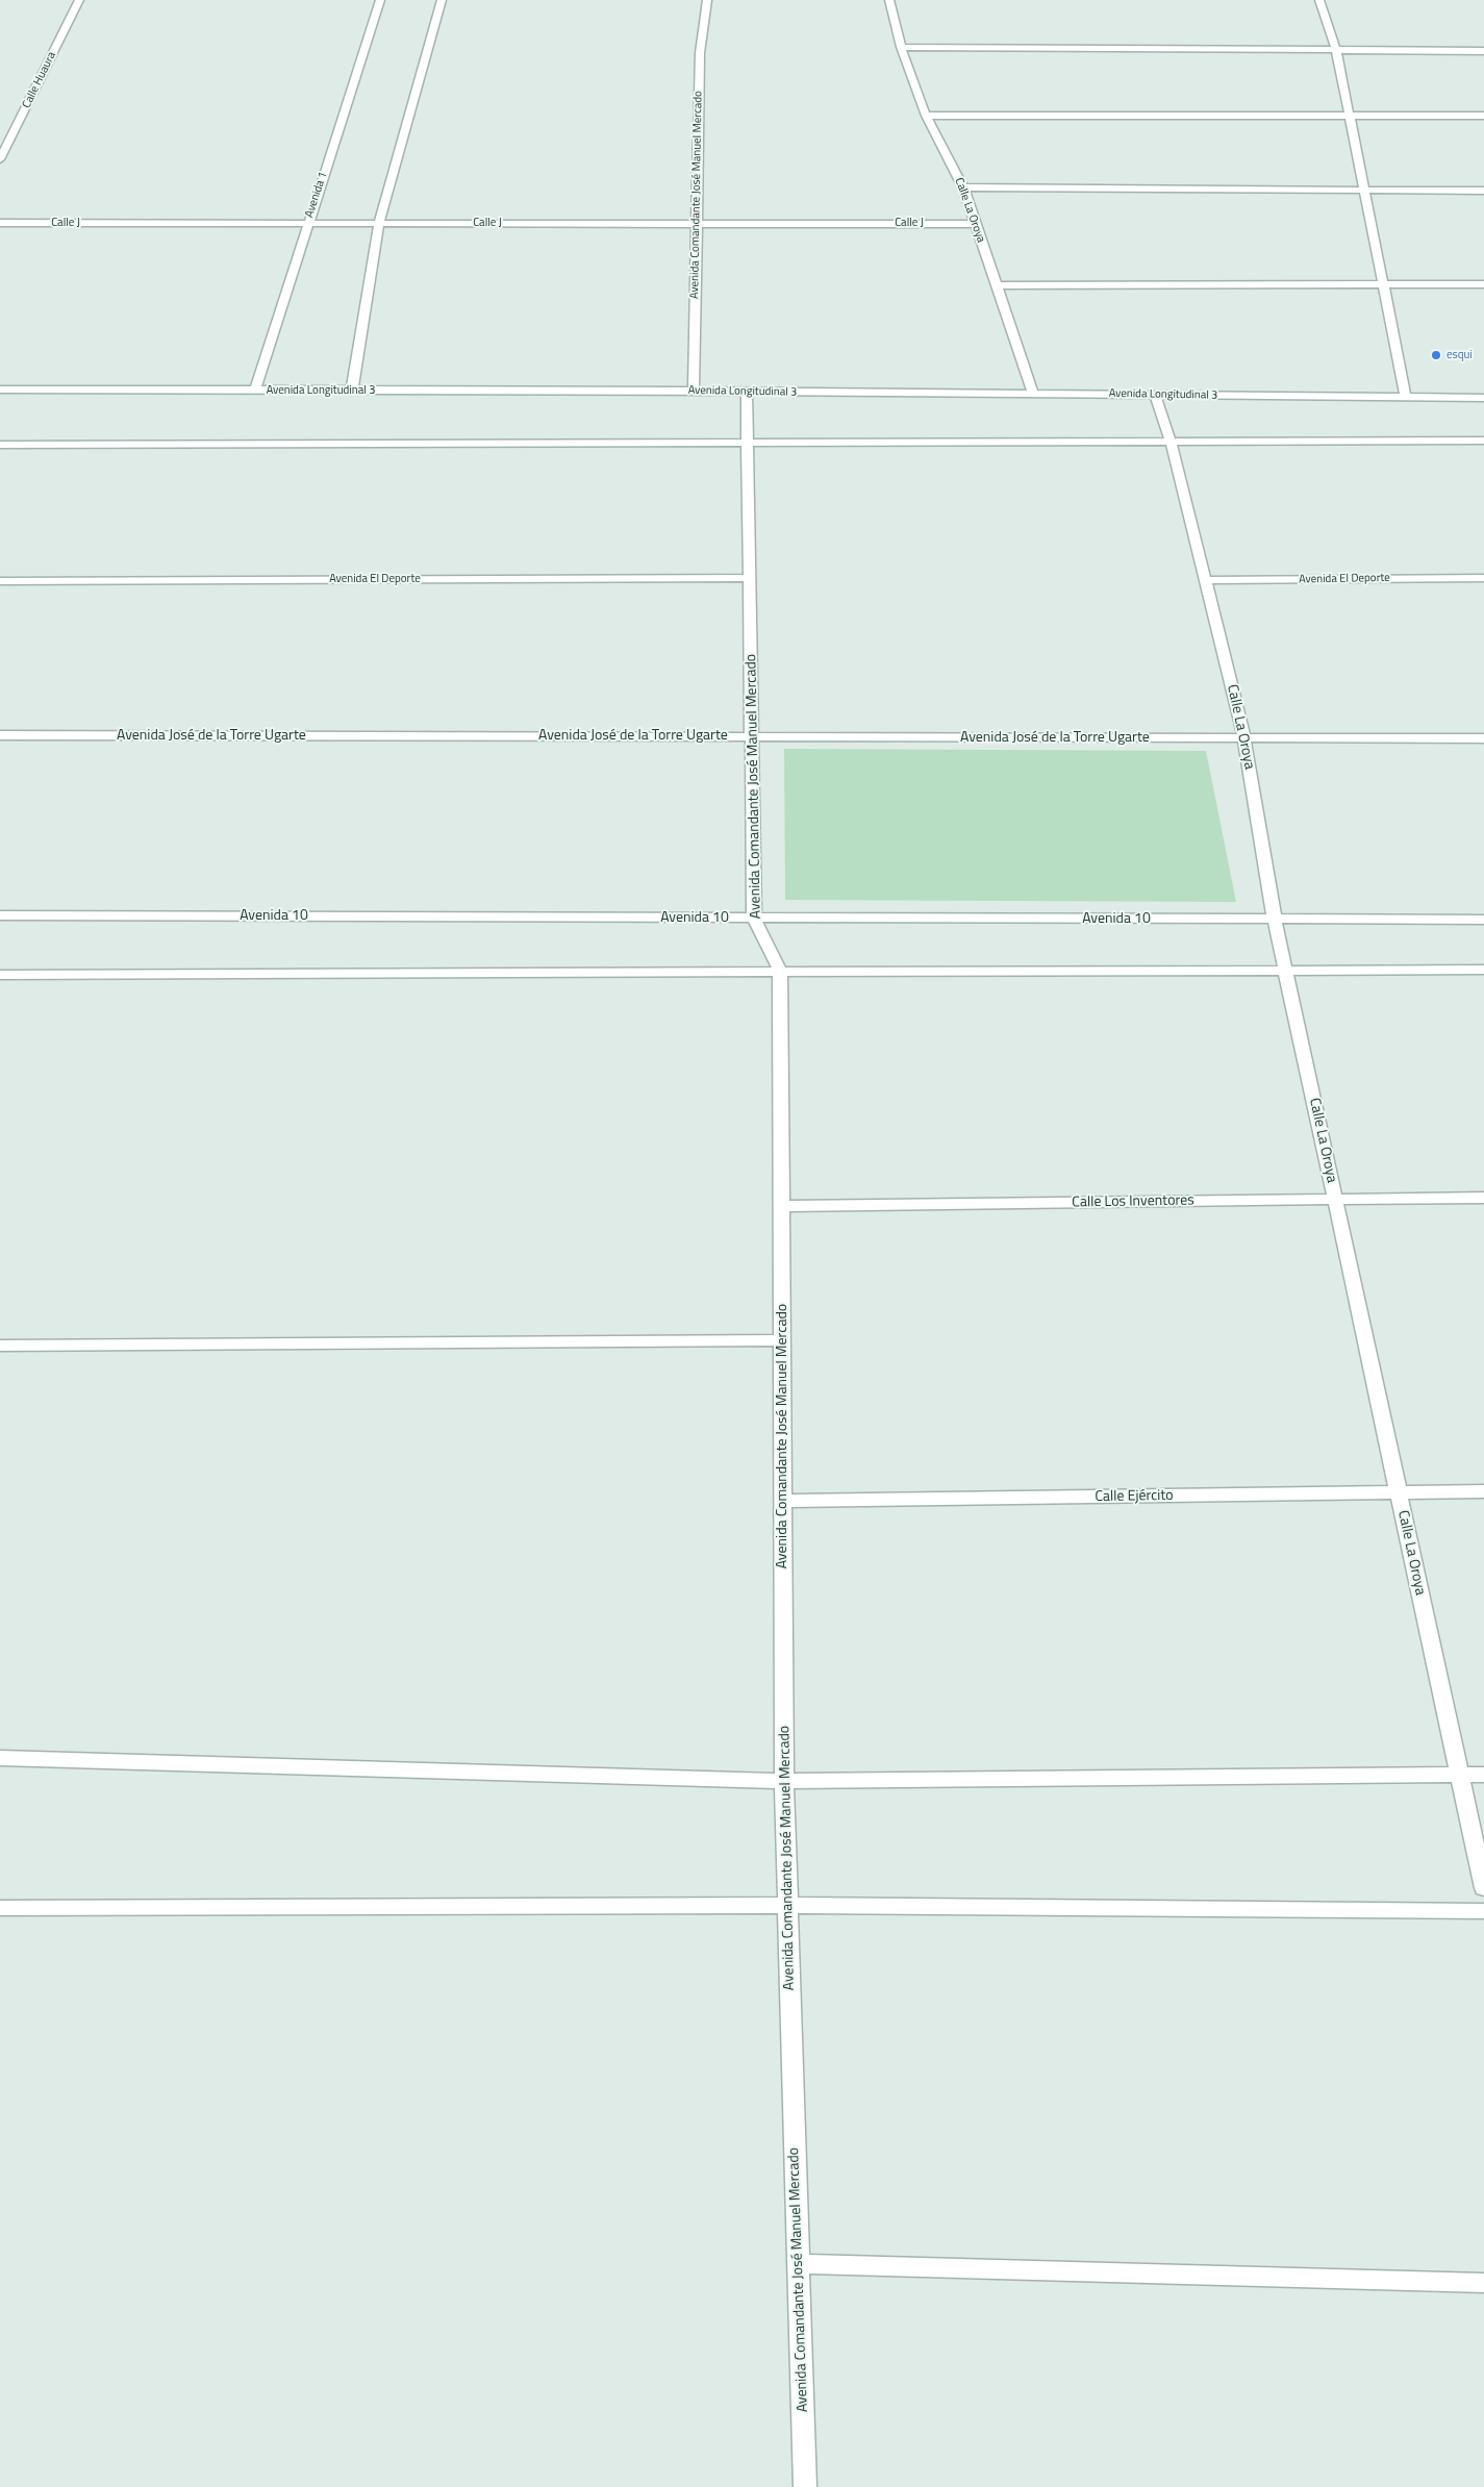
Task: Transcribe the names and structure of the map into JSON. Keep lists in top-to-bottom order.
{
  "streets": {
    "street": [
      "Calle Huaura",
      "Avenida 1",
      "Avenida Comandante José Manuel Mercado",
      "Calle La Oroya",
      "Calle J",
      "Avenida Longitudinal 3",
      "Avenida El Deporte",
      "Avenida José de la Torre Ugarte",
      "Avenida 10",
      "Calle Los Inventores",
      "Calle Ejército"
    ]
  },
  "crossings": [
    ["Avenida 1", "Calle J"],
    ["Avenida 1", "Avenida Longitudinal 3"],
    ["Avenida Comandante José Manuel Mercado", "Calle J"],
    ["Avenida Comandante José Manuel Mercado", "Avenida Longitudinal 3"],
    ["Avenida Comandante José Manuel Mercado", "Avenida El Deporte"],
    ["Avenida Comandante José Manuel Mercado", "Avenida José de la Torre Ugarte"],
    ["Avenida Comandante José Manuel Mercado", "Avenida 10"],
    ["Avenida Comandante José Manuel Mercado", "Calle Los Inventores"],
    ["Avenida Comandante José Manuel Mercado", "Calle Ejército"],
    ["Calle La Oroya", "Calle J"],
    ["Calle La Oroya", "Avenida Longitudinal 3"],
    ["Calle La Oroya", "Avenida El Deporte"],
    ["Calle La Oroya", "Avenida José de la Torre Ugarte"],
    ["Calle La Oroya", "Avenida 10"],
    ["Calle La Oroya", "Calle Los Inventores"],
    ["Calle La Oroya", "Calle Ejército"]
  ],
  "places": ["esqui"]
}
